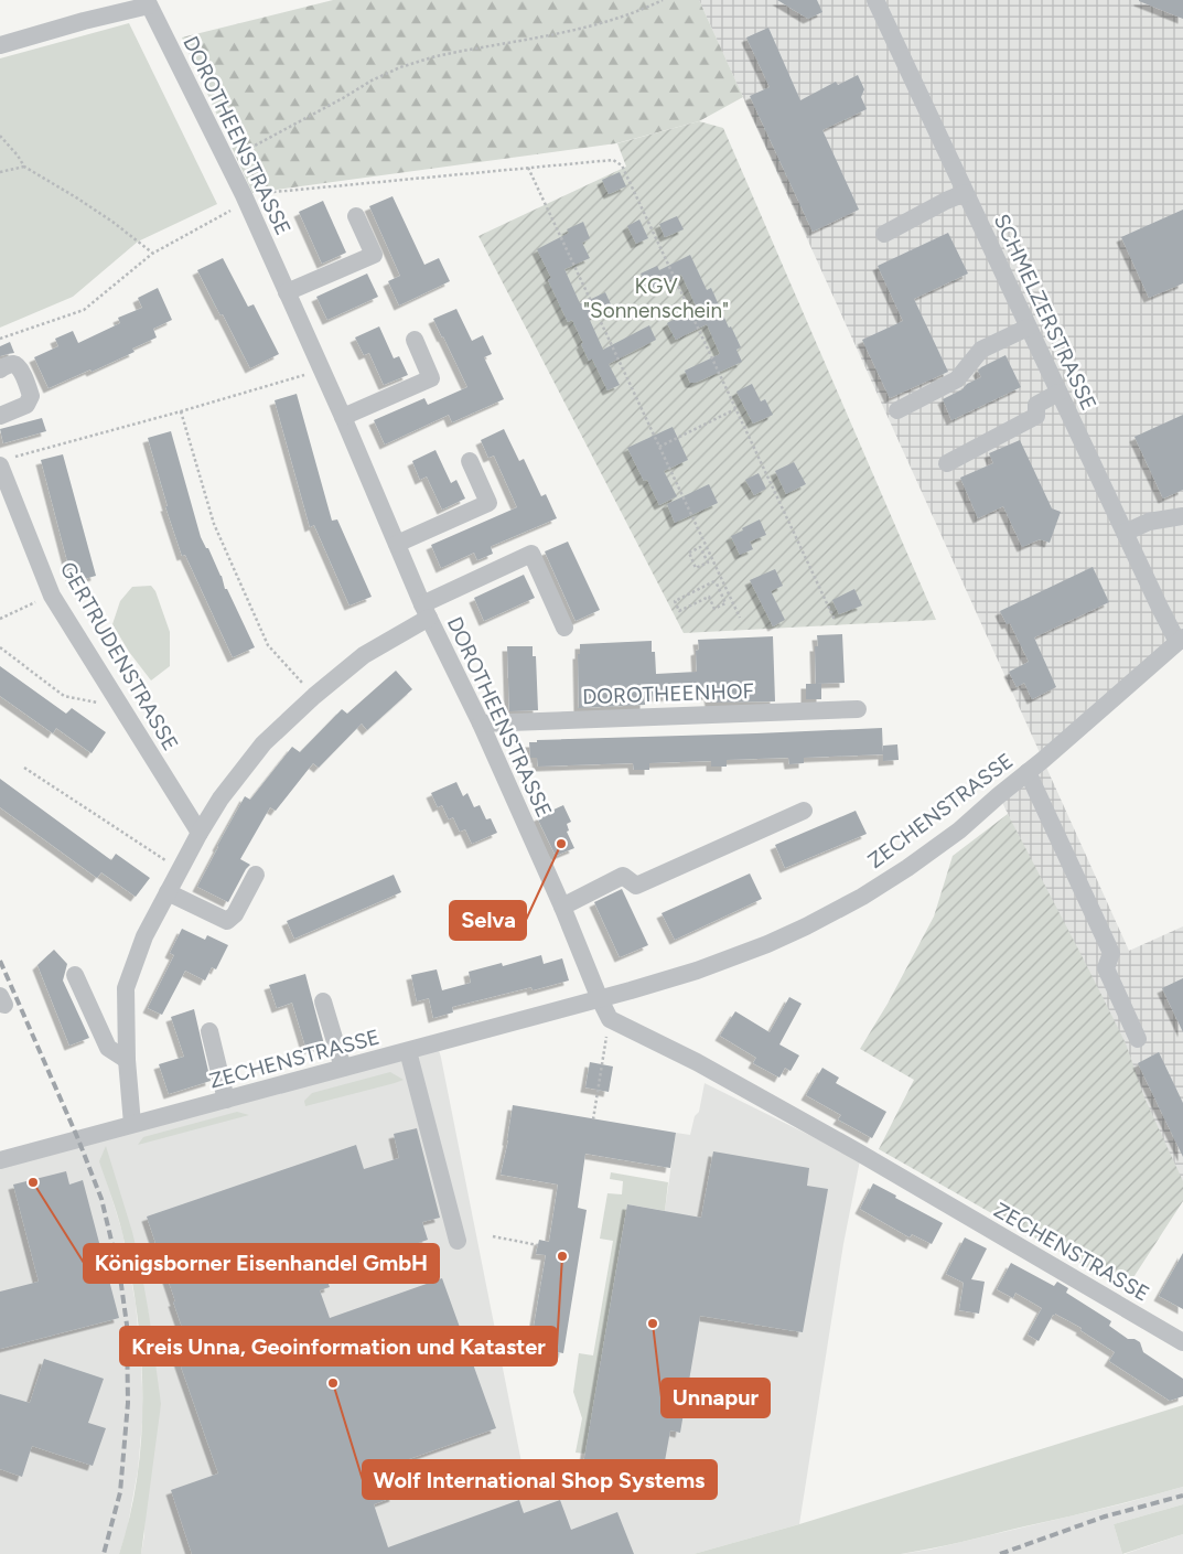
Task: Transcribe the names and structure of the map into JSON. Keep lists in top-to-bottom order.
{
  "streets": {
    "street": [
      "DOROTHEENSTRASSE",
      "SCHMELZERSTRASSE",
      "GERTRUDENSTRASSE",
      "DOROTHEENHOF",
      "ZECHENSTRASSE"
    ]
  },
  "crossings": [
    ["DOROTHEENSTRASSE", "DOROTHEENHOF"],
    ["DOROTHEENSTRASSE", "ZECHENSTRASSE"],
    ["SCHMELZERSTRASSE", "ZECHENSTRASSE"]
  ],
  "parks": ["KGV \"Sonnenschein\""],
  "places": [
    "Selva",
    "Königsborner Eisenhandel GmbH",
    "Kreis Unna, Geoinformation und Kataster",
    "Unnapur",
    "Wolf International Shop Systems"
  ]
}
